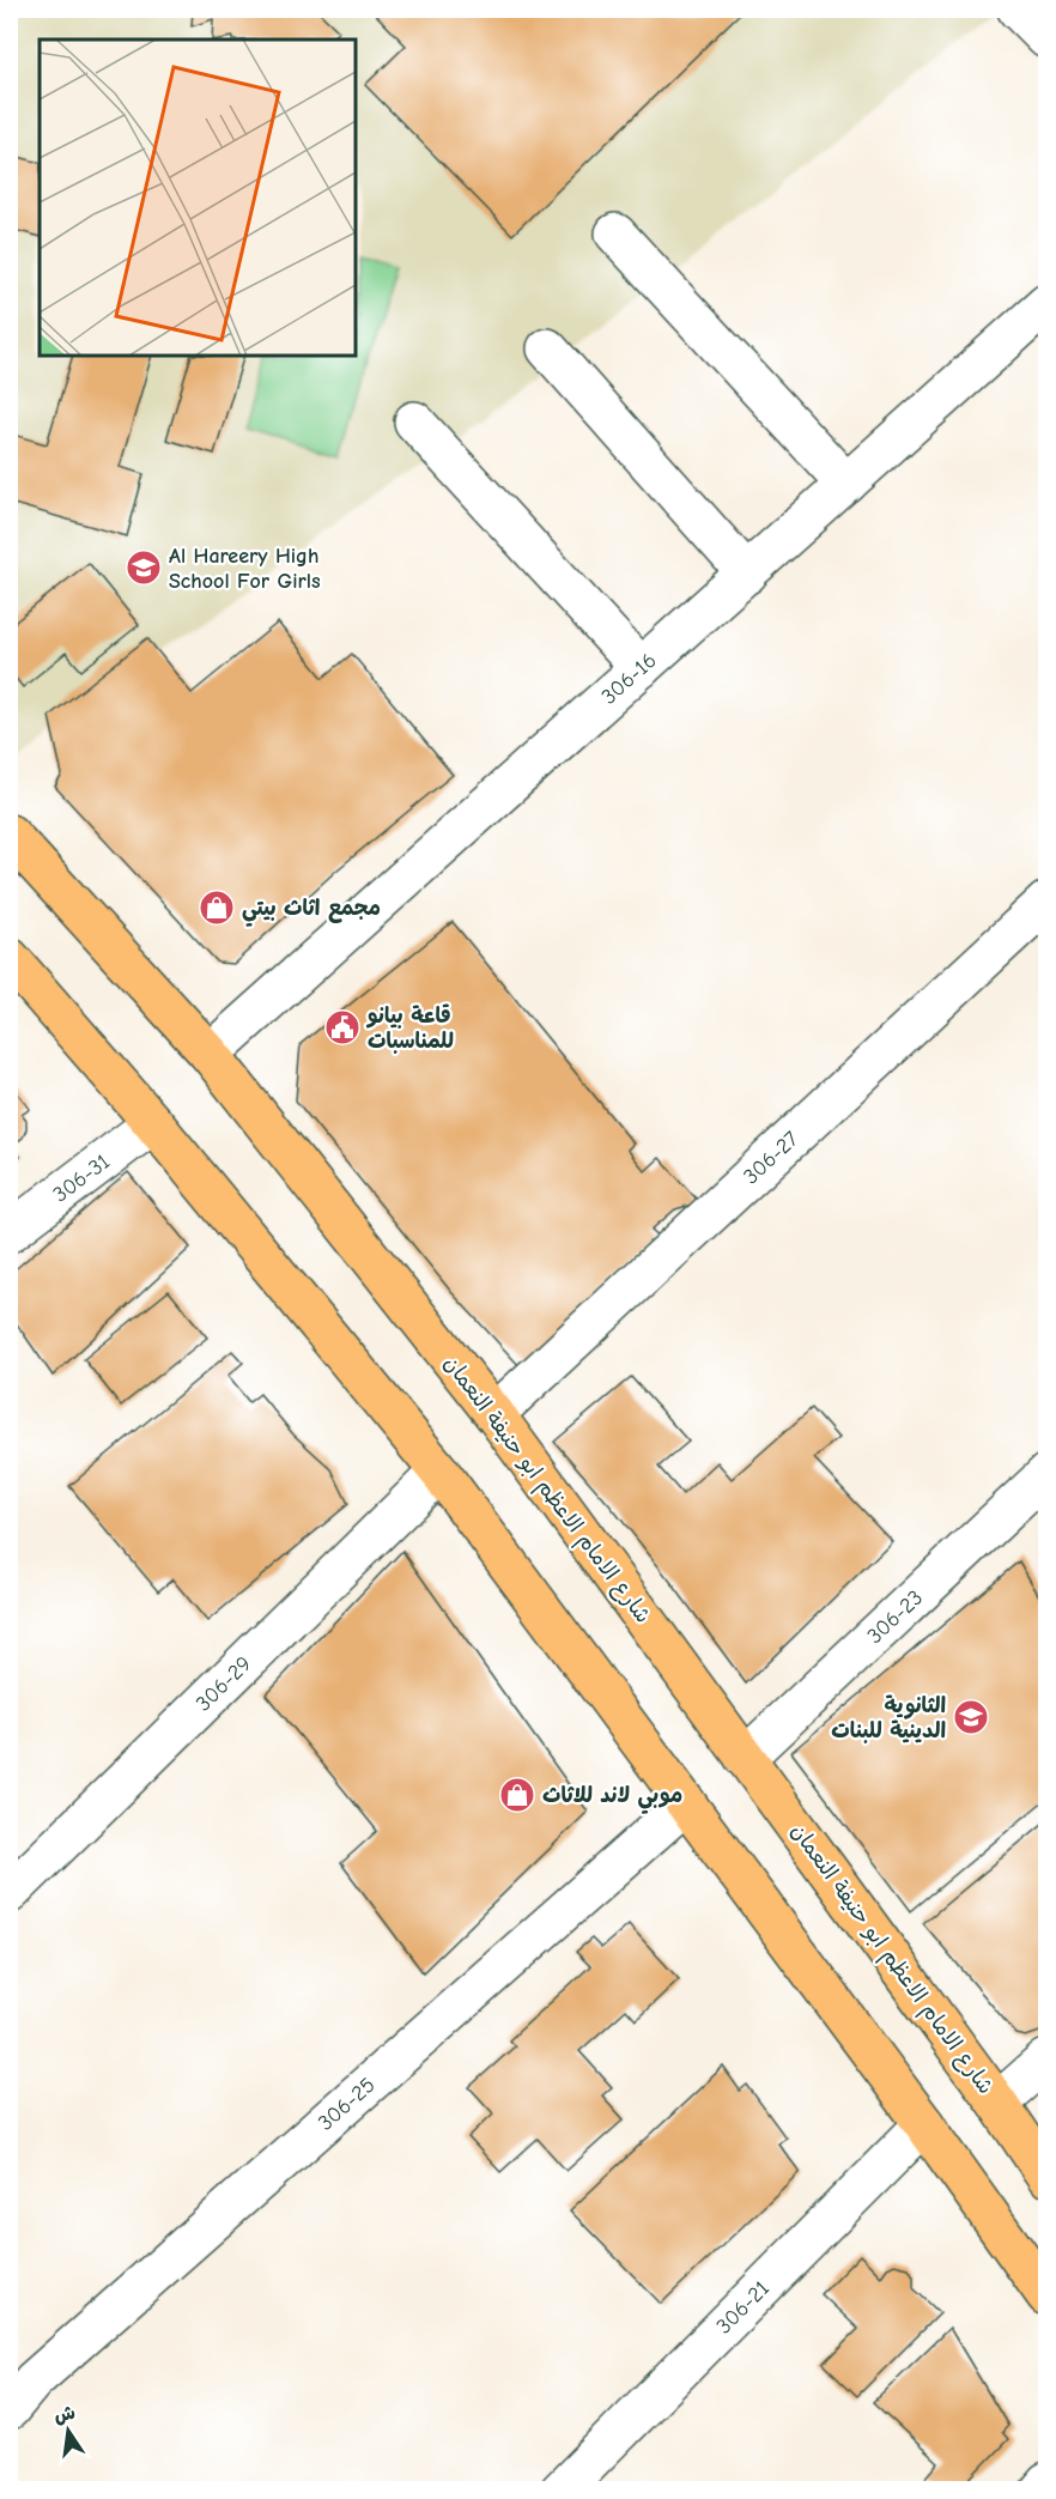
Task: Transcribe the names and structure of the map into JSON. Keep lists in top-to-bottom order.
{
  "streets": {
    "main road": ["شارع الامام الاعظم ابو حنيفة النعمان"],
    "street": [
      "306-16",
      "306-27",
      "306-31",
      "306-23",
      "306-29",
      "306-25",
      "306-21"
    ]
  },
  "crossings": [
    ["306-16", "شارع الامام الاعظم ابو حنيفة النعمان"],
    ["306-27", "شارع الامام الاعظم ابو حنيفة النعمان"],
    ["شارع الامام الاعظم ابو حنيفة النعمان", "306-23"]
  ],
  "places": {
    "school or university": ["Al Hareery High School For Girls", "الثانوية الدينية للبنات"],
    "shop": ["مجمع اثاث بيتي", "موبي لاند للاثاث"],
    "public building": ["قاعة بيانو للمناسبات"]
  },
  "north": "top"
}
